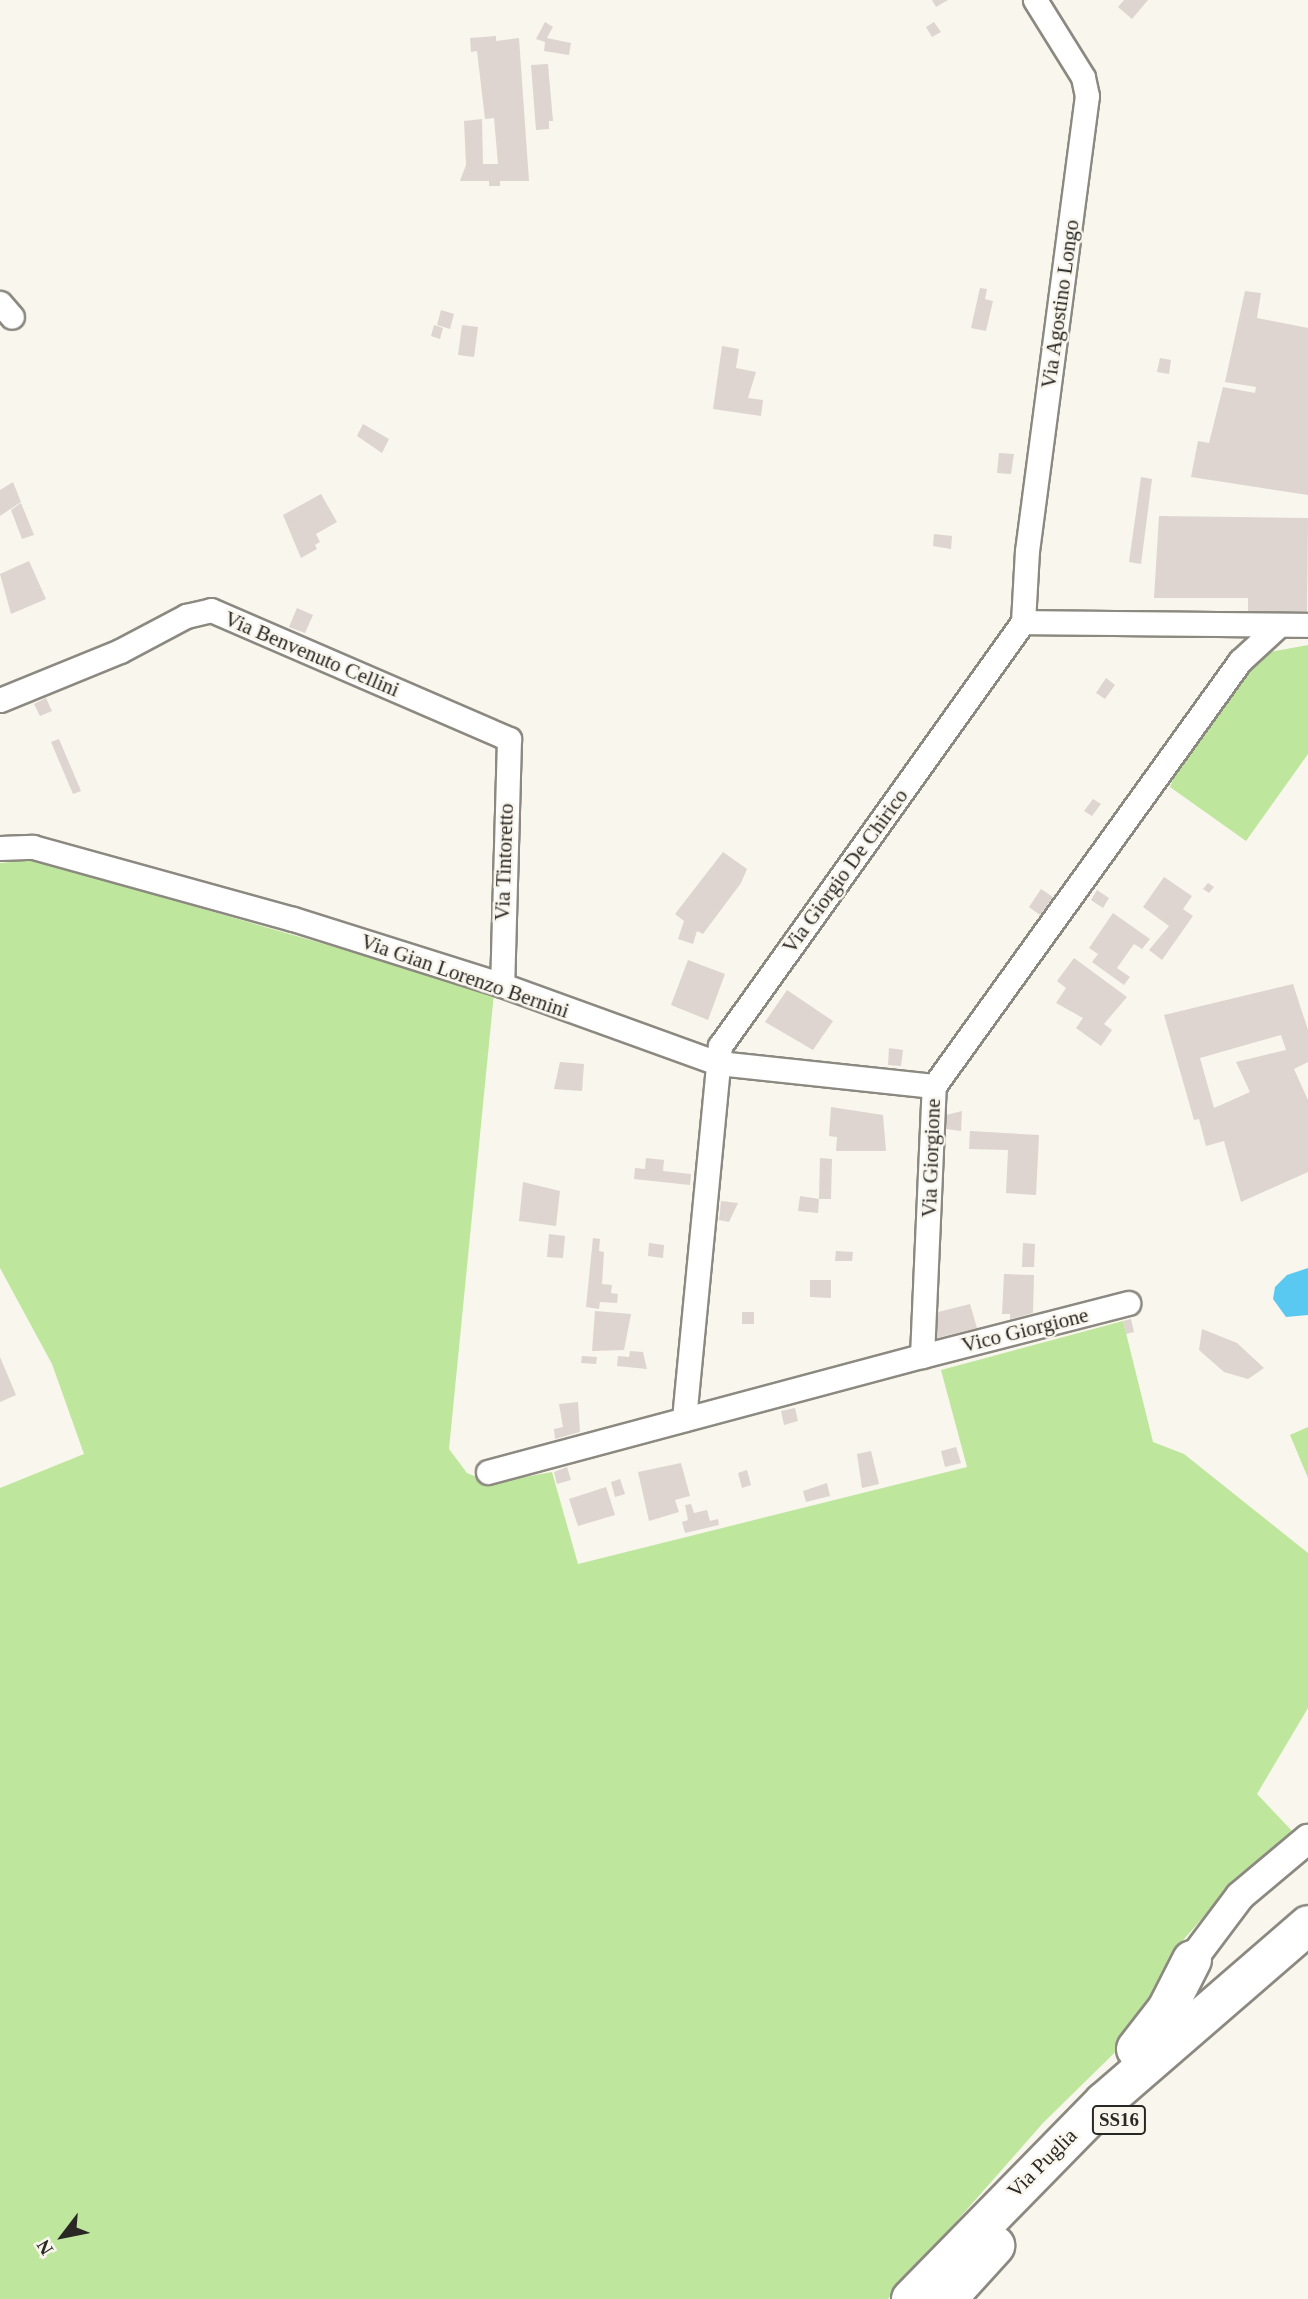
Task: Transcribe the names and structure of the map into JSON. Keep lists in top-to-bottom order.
{
  "streets": {
    "highway": ["SS16", "Via Puglia"],
    "street": [
      "Via Agostino Longo",
      "Via Benvenuto Cellini",
      "Via Tintoretto",
      "Via Giorgio De Chirico",
      "Via Gian Lorenzo Bernini",
      "Via Giorgione",
      "Vico Giorgione"
    ]
  },
  "crossings": [
    ["Via Agostino Longo", "Via Giorgio De Chirico"],
    ["Via Benvenuto Cellini", "Via Tintoretto"],
    ["Via Tintoretto", "Via Gian Lorenzo Bernini"],
    ["Via Giorgio De Chirico", "Via Gian Lorenzo Bernini"],
    ["Via Gian Lorenzo Bernini", "Via Giorgione"],
    ["Via Giorgione", "Vico Giorgione"]
  ],
  "north": "bottom left"
}
